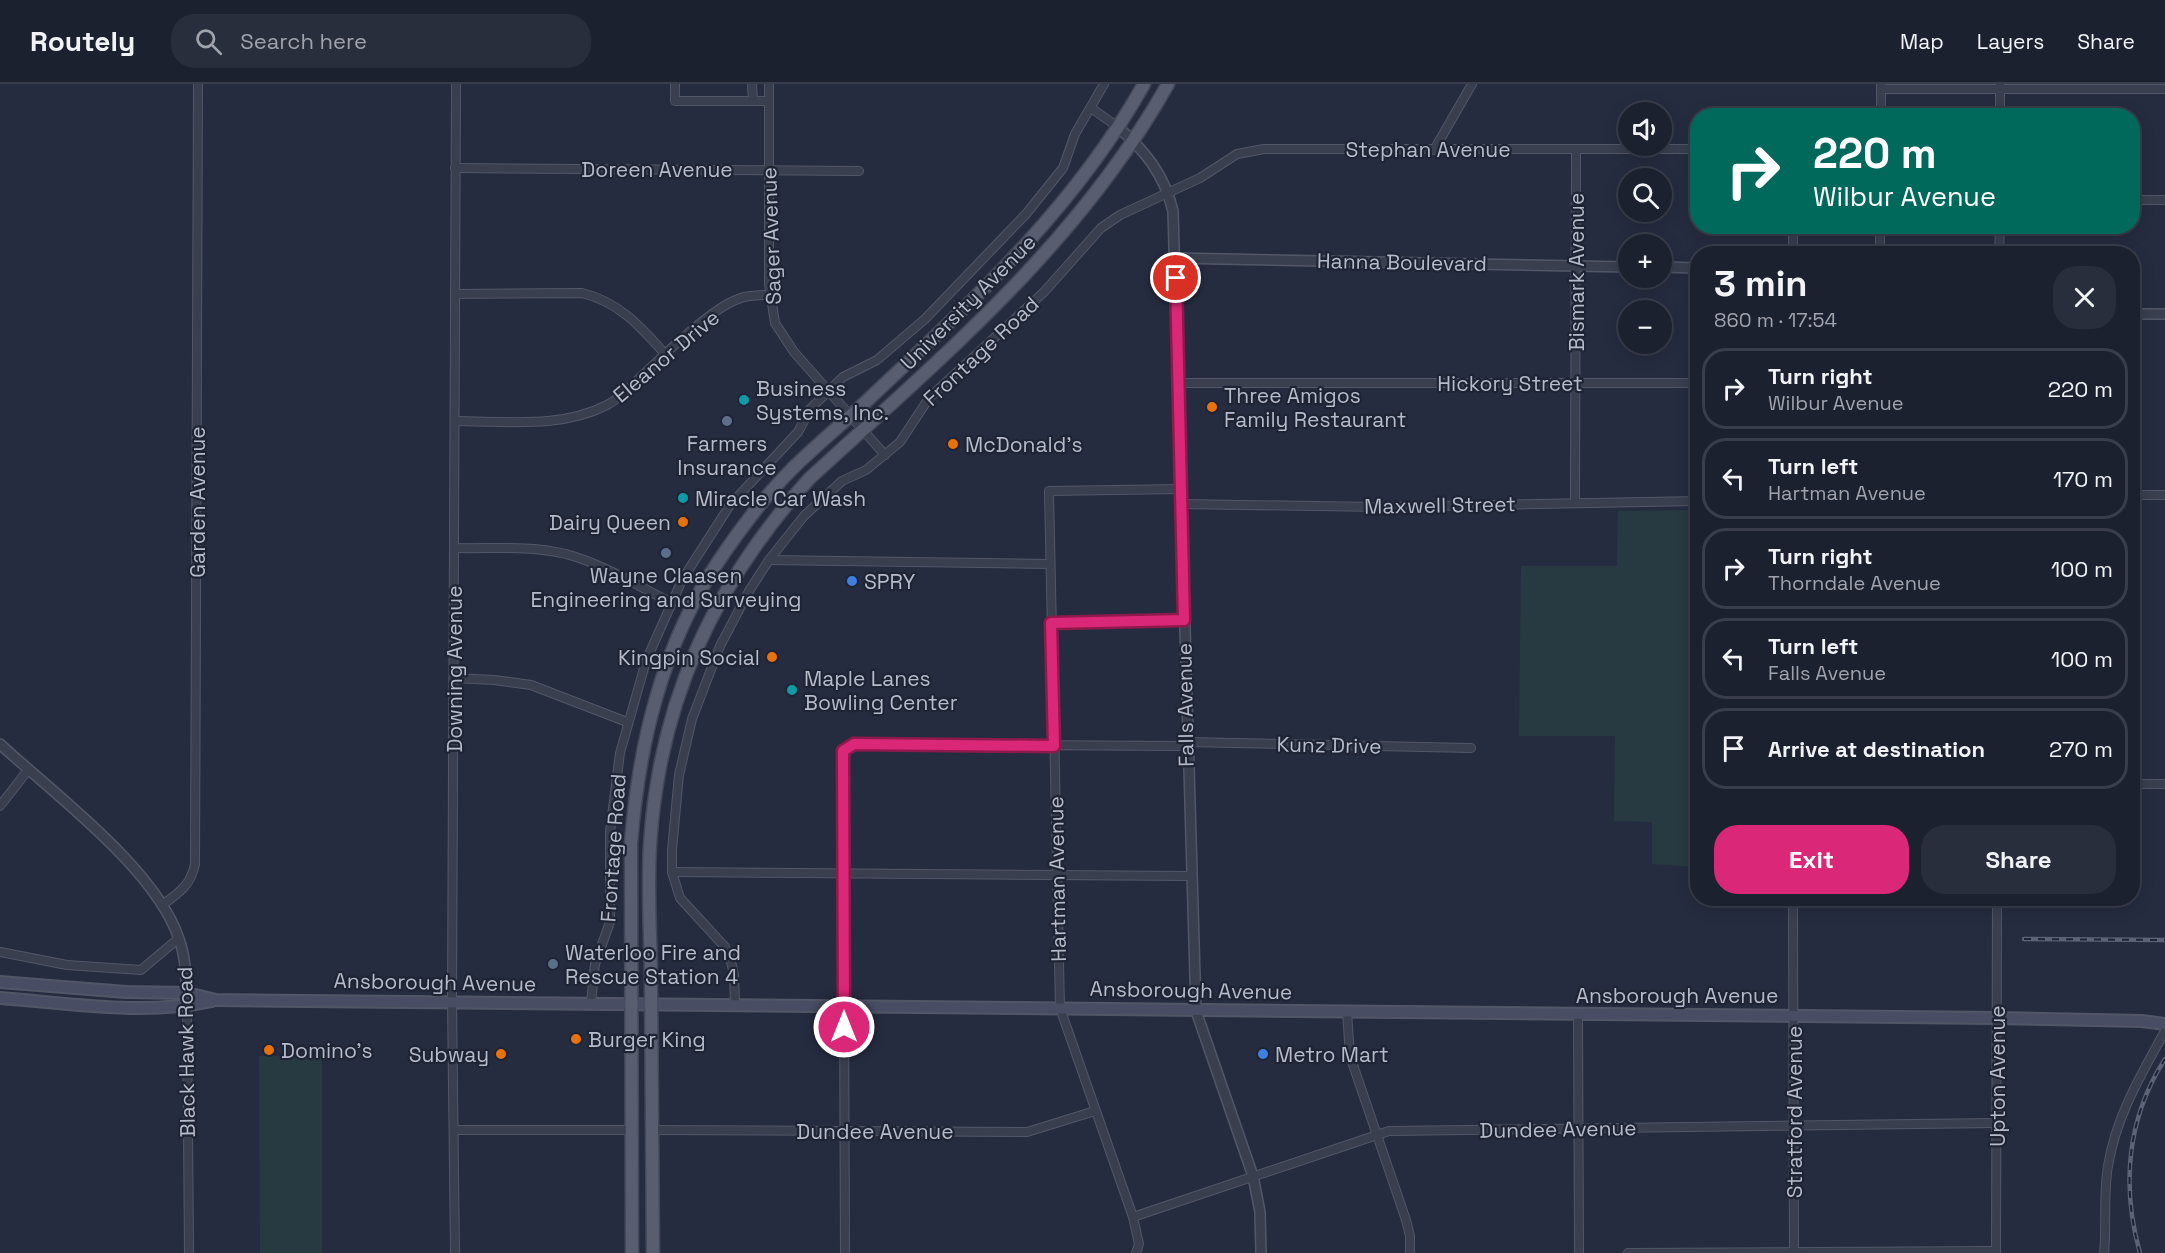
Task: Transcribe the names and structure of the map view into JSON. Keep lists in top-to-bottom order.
{
  "streets": {
    "main road": ["University Avenue", "Ansborough Avenue"],
    "street": [
      "Stephan Avenue",
      "Doreen Avenue",
      "Sager Avenue",
      "Hanna Boulevard",
      "Bismark Avenue",
      "Frontage Road",
      "Eleanor Drive",
      "Hickory Street",
      "Garden Avenue",
      "Maxwell Street",
      "Downing Avenue",
      "Falls Avenue",
      "Kunz Drive",
      "Hartman Avenue",
      "Black Hawk Road",
      "Upton Avenue",
      "Stratford Avenue",
      "Dundee Avenue"
    ]
  },
  "crossings": [
    ["Stephan Avenue", "Bismark Avenue"],
    ["Stephan Avenue", "Frontage Road"],
    ["Stephan Avenue", "Falls Avenue"],
    ["Doreen Avenue", "Sager Avenue"],
    ["Doreen Avenue", "Downing Avenue"],
    ["Sager Avenue", "University Avenue"],
    ["Sager Avenue", "Frontage Road"],
    ["Sager Avenue", "Eleanor Drive"],
    ["Hanna Boulevard", "Bismark Avenue"],
    ["Hanna Boulevard", "Falls Avenue"],
    ["Bismark Avenue", "Hickory Street"],
    ["Bismark Avenue", "Maxwell Street"],
    ["University Avenue", "Falls Avenue"],
    ["University Avenue", "Ansborough Avenue"],
    ["University Avenue", "Dundee Avenue"],
    ["Frontage Road", "Falls Avenue"],
    ["Frontage Road", "Ansborough Avenue"],
    ["Eleanor Drive", "Downing Avenue"],
    ["Hickory Street", "Falls Avenue"],
    ["Garden Avenue", "Black Hawk Road"],
    ["Maxwell Street", "Falls Avenue"],
    ["Downing Avenue", "Ansborough Avenue"],
    ["Falls Avenue", "Kunz Drive"],
    ["Falls Avenue", "Hartman Avenue"],
    ["Falls Avenue", "Ansborough Avenue"],
    ["Falls Avenue", "Dundee Avenue"],
    ["Kunz Drive", "Hartman Avenue"],
    ["Hartman Avenue", "Ansborough Avenue"],
    ["Hartman Avenue", "Dundee Avenue"],
    ["Ansborough Avenue", "Black Hawk Road"],
    ["Ansborough Avenue", "Upton Avenue"],
    ["Ansborough Avenue", "Stratford Avenue"],
    ["Upton Avenue", "Dundee Avenue"],
    ["Stratford Avenue", "Dundee Avenue"]
  ],
  "places": [
    "Business Systems, Inc.",
    "Three Amigos Family Restaurant",
    "Farmers Insurance",
    "McDonald's",
    "Miracle Car Wash",
    "Dairy Queen",
    "Wayne Claasen Engineering and Surveying",
    "SPRY",
    "Kingpin Social",
    "Maple Lanes Bowling Center",
    "Waterloo Fire and Rescue Station 4",
    "Burger King",
    "Domino's",
    "Subway",
    "Metro Mart"
  ],
  "page": {
    "header": "Routely",
    "search": "Search here",
    "nav": ["Map", "Layers", "Share"],
    "map_buttons": ["+", "−"],
    "turn": ["220 m", "Wilbur Avenue"],
    "heading": ["3 min", "860 m · 17:54"],
    "list": [
      {
        "name": "Turn right",
        "note": "Wilbur Avenue",
        "value": "220 m"
      },
      {
        "name": "Turn left",
        "note": "Hartman Avenue",
        "value": "170 m"
      },
      {
        "name": "Turn right",
        "note": "Thorndale Avenue",
        "value": "100 m"
      },
      {
        "name": "Turn left",
        "note": "Falls Avenue",
        "value": "100 m"
      },
      {
        "name": "Arrive at destination",
        "value": "270 m"
      }
    ],
    "buttons": ["Exit", "Share"]
  }
}
